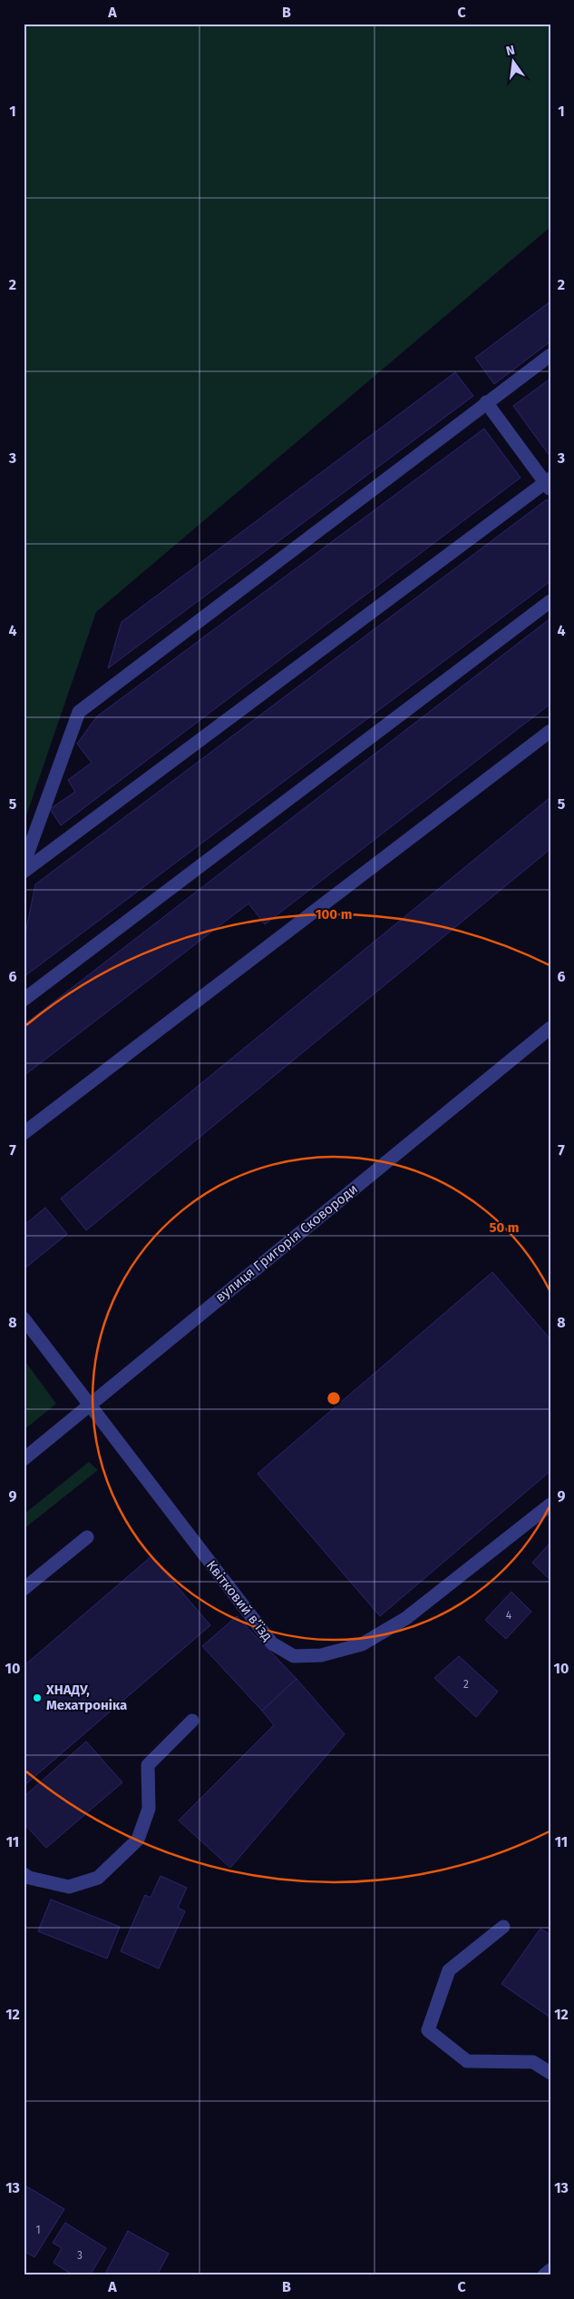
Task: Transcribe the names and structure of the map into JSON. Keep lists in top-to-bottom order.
{
  "streets": {
    "street": ["вулиця Григорія Сковороди", "Квітковий в’їзд"]
  },
  "crossings": [
    ["вулиця Григорія Сковороди", "Квітковий в’їзд"]
  ],
  "places": ["ХНАДУ, Мехатроніка"],
  "house_numbers": [
    "4",
    "2",
    "1",
    "3"
  ],
  "north": "top",
  "grid": {
    "columns": ["A", "B", "C"],
    "rows": [
      "1",
      "2",
      "3",
      "4",
      "5",
      "6",
      "7",
      "8",
      "9",
      "10",
      "11",
      "12",
      "13"
    ]
  },
  "rings": ["100 m", "50 m"]
}
